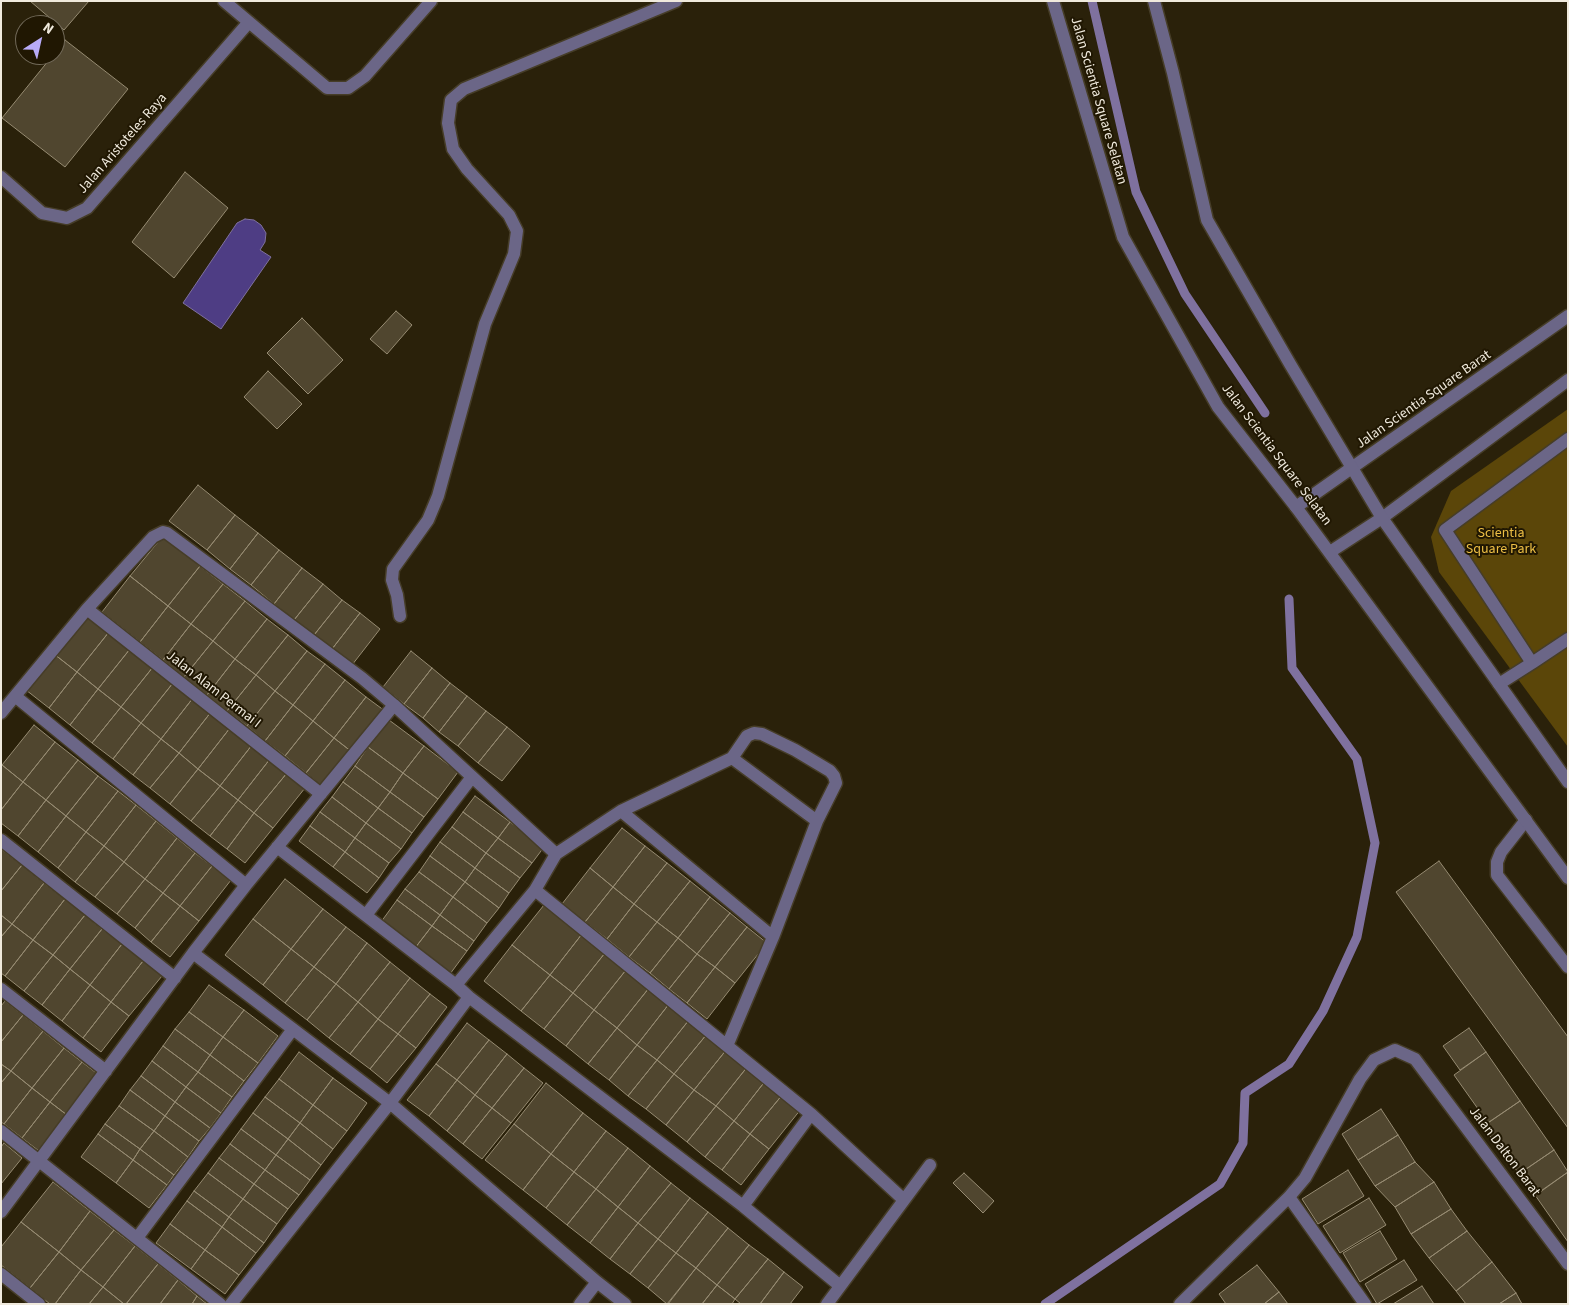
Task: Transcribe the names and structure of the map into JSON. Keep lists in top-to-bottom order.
{
  "streets": {
    "street": [
      "Jalan Scientia Square Selatan",
      "Jalan Aristoteles Raya",
      "Jalan Scientia Square Barat",
      "Jalan Alam Permai I",
      "Jalan Dalton Barat"
    ]
  },
  "crossings": [
    ["Jalan Scientia Square Selatan", "Jalan Scientia Square Barat"]
  ],
  "parks": ["Scientia Square Park"],
  "north": "top right"
}
